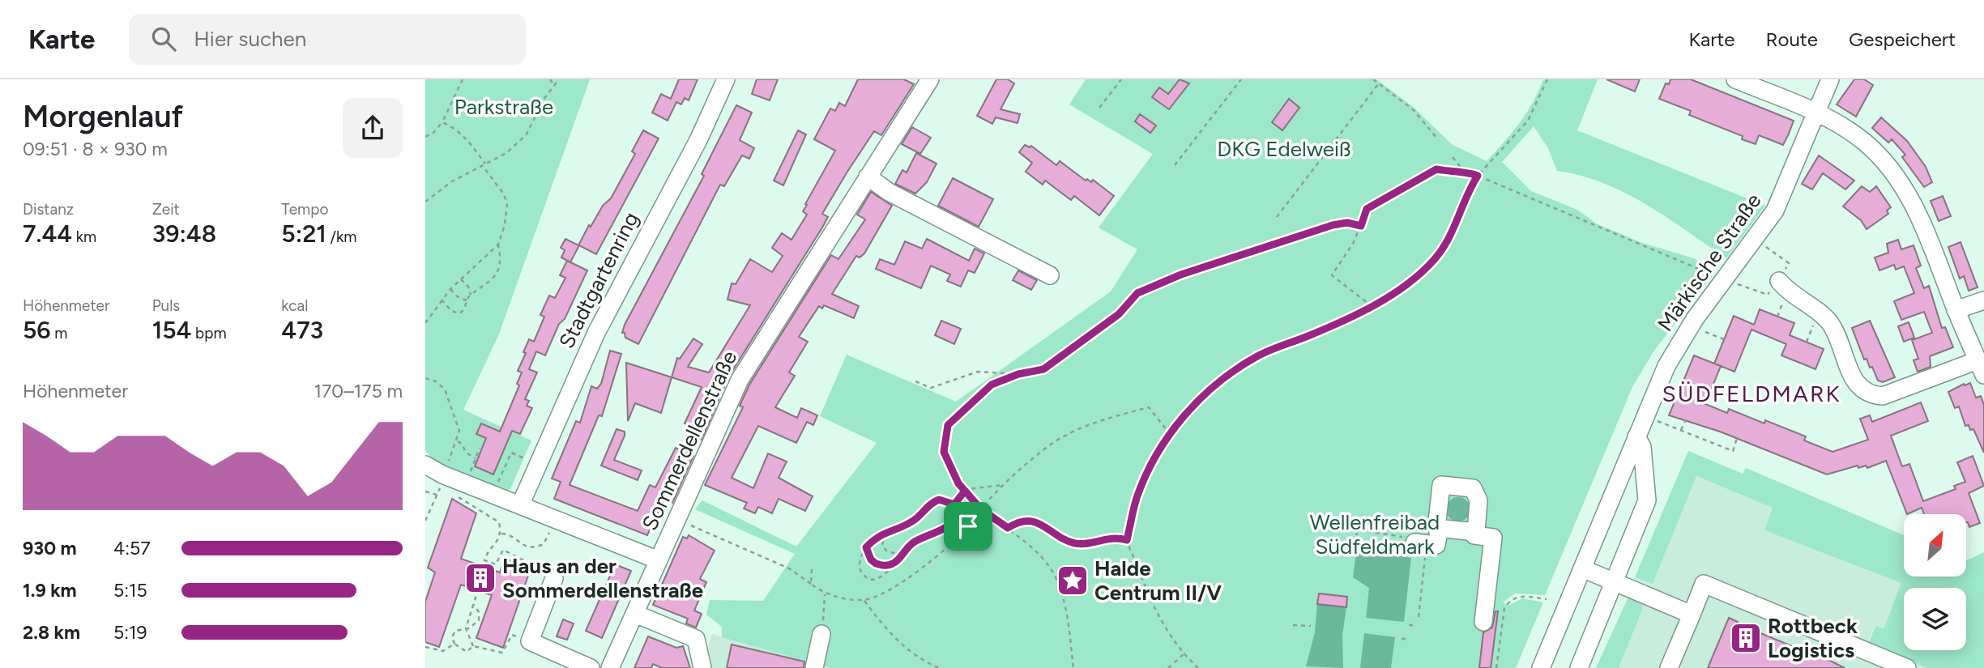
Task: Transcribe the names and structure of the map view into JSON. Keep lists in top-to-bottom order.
{
  "streets": {
    "street": ["Märkische Straße", "Stadtgartenring", "Sommerdellenstraße"]
  },
  "districts": ["SÜDFELDMARK"],
  "parks": ["Parkstraße", "DKG Edelweiß", "Wellenfreibad Südfeldmark"],
  "places": {
    "building": ["Haus an der Sommerdellenstraße", "Rottbeck Logistics"],
    "place": ["Halde Centrum II/V"]
  },
  "north": "top right",
  "page": {
    "header": "Karte",
    "search": "Hier suchen",
    "nav": ["Karte", "Route", "Gespeichert"],
    "heading": ["Morgenlauf", "09:51 · 8 × 930 m"],
    "stats": [
      ["Distanz", "7.44 km"],
      ["Zeit", "39:48"],
      ["Tempo", "5:21 /km"],
      ["Höhenmeter", "56 m"],
      ["Puls", "154 bpm"],
      ["kcal", "473"]
    ],
    "chart": ["Höhenmeter", "170–175 m"],
    "list": [
      {
        "name": "930 m",
        "note": "4:57"
      },
      {
        "name": "1.9 km",
        "note": "5:15"
      },
      {
        "name": "2.8 km",
        "note": "5:19"
      }
    ]
  }
}
